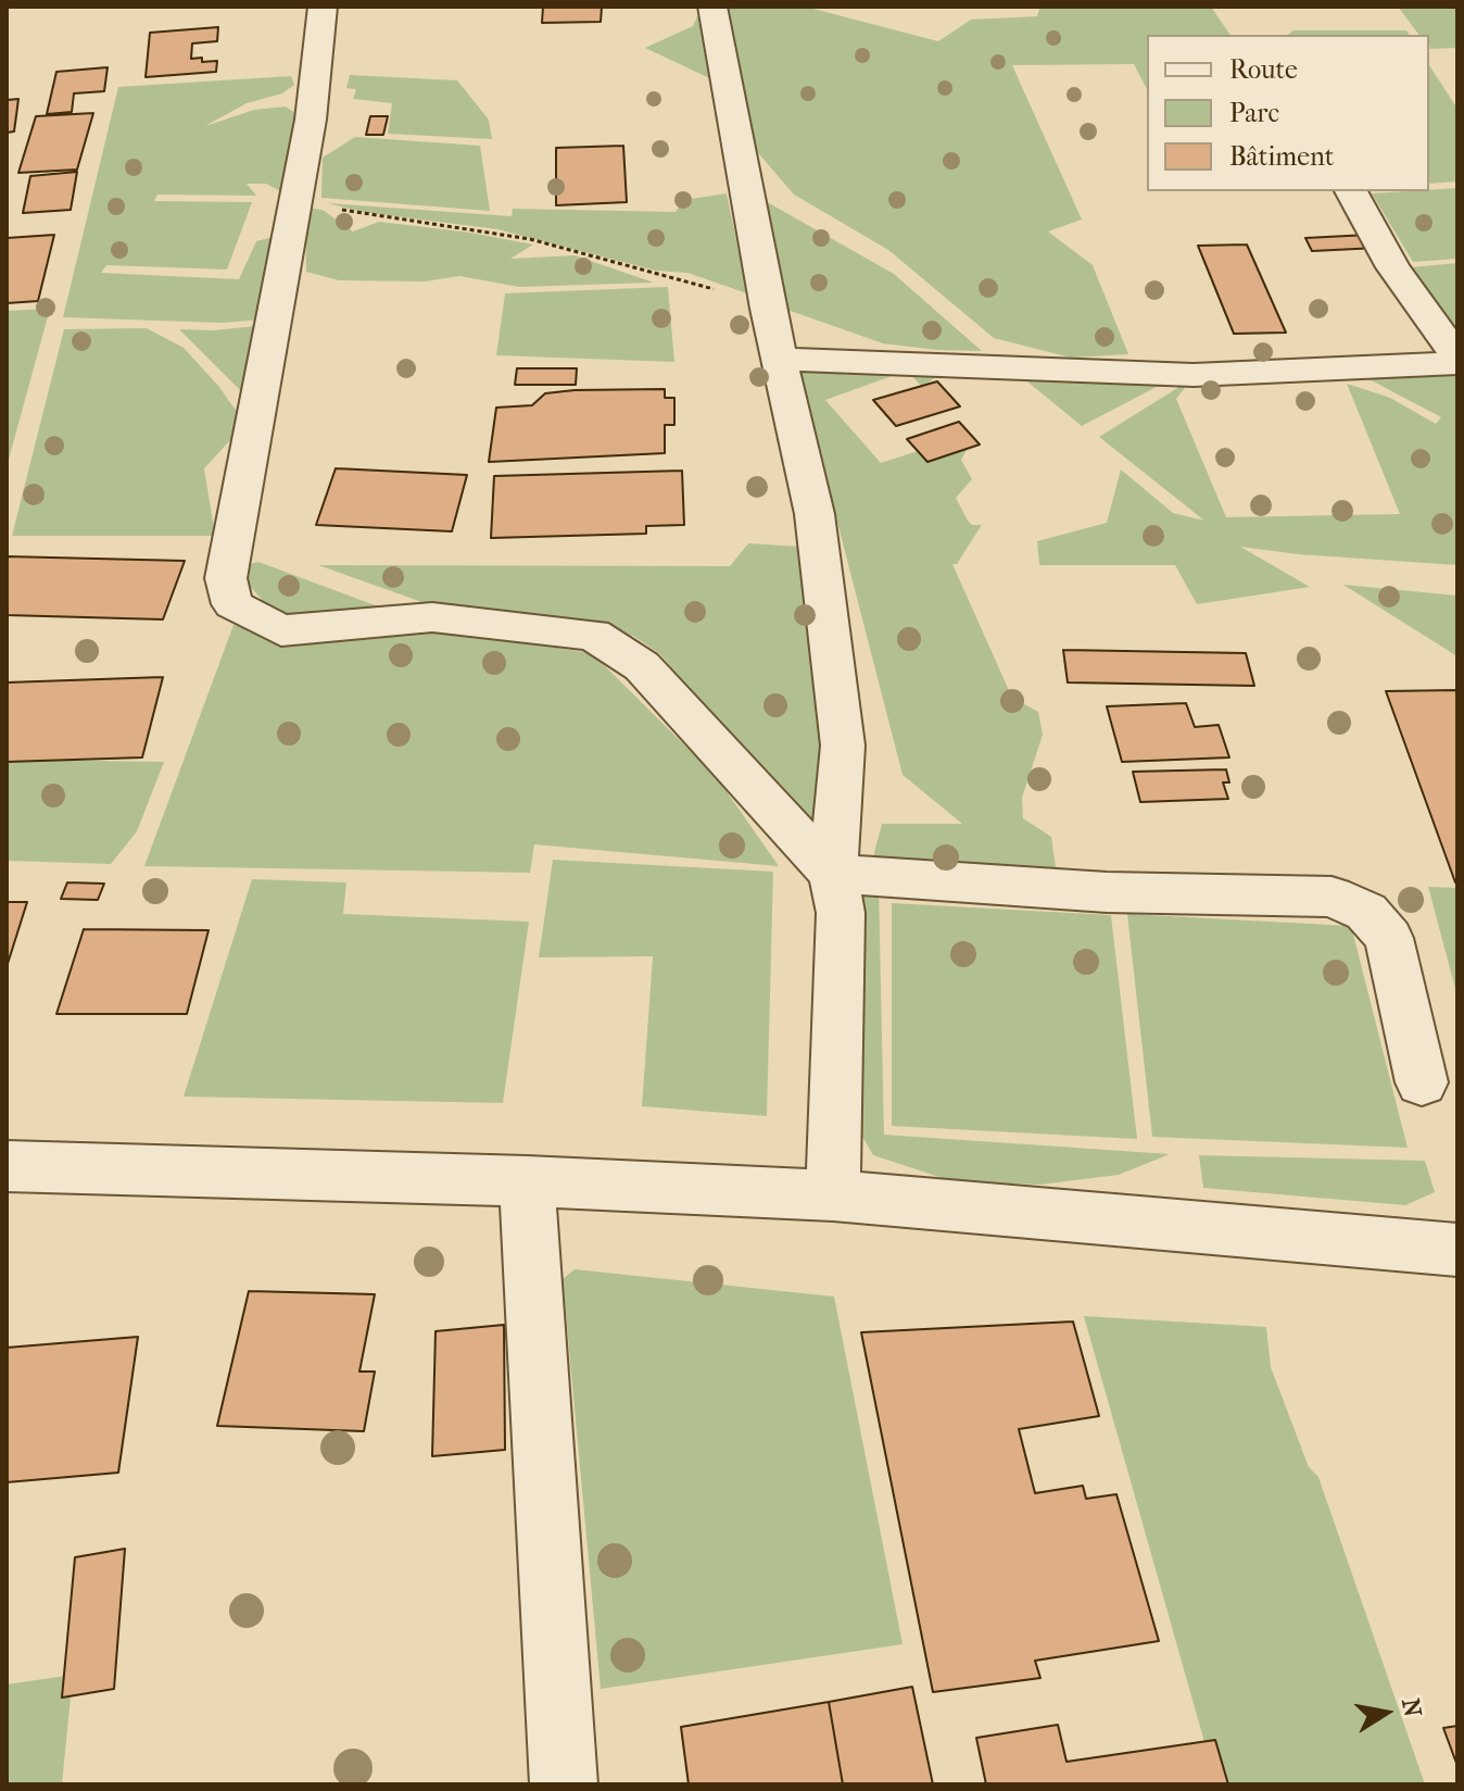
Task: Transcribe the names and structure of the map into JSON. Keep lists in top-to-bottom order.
{
  "legend": ["Route", "Parc", "Bâtiment"],
  "north": "right"
}
